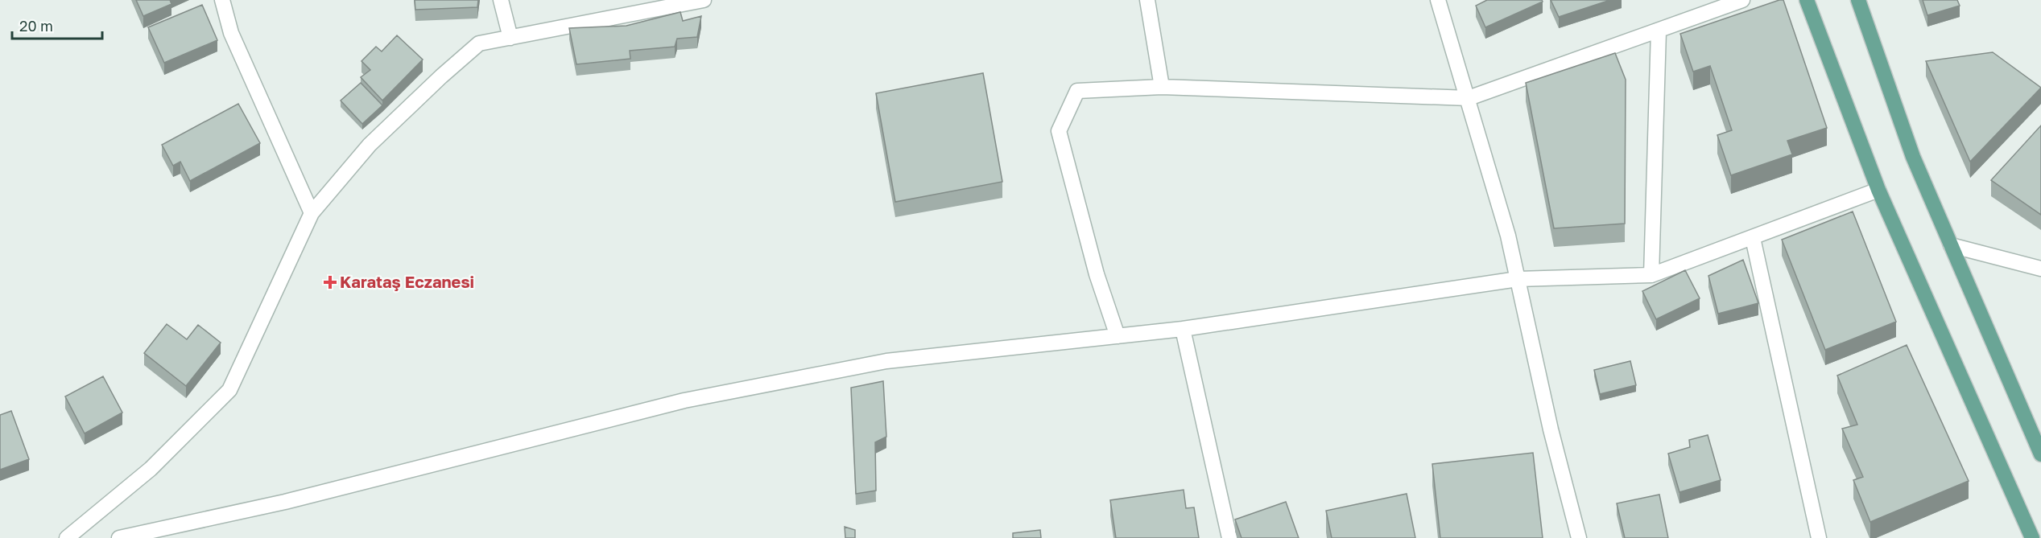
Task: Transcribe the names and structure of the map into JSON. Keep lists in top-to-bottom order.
{
  "places": {
    "health": ["Karataş Eczanesi"]
  },
  "scale_bar": "20 m"
}
